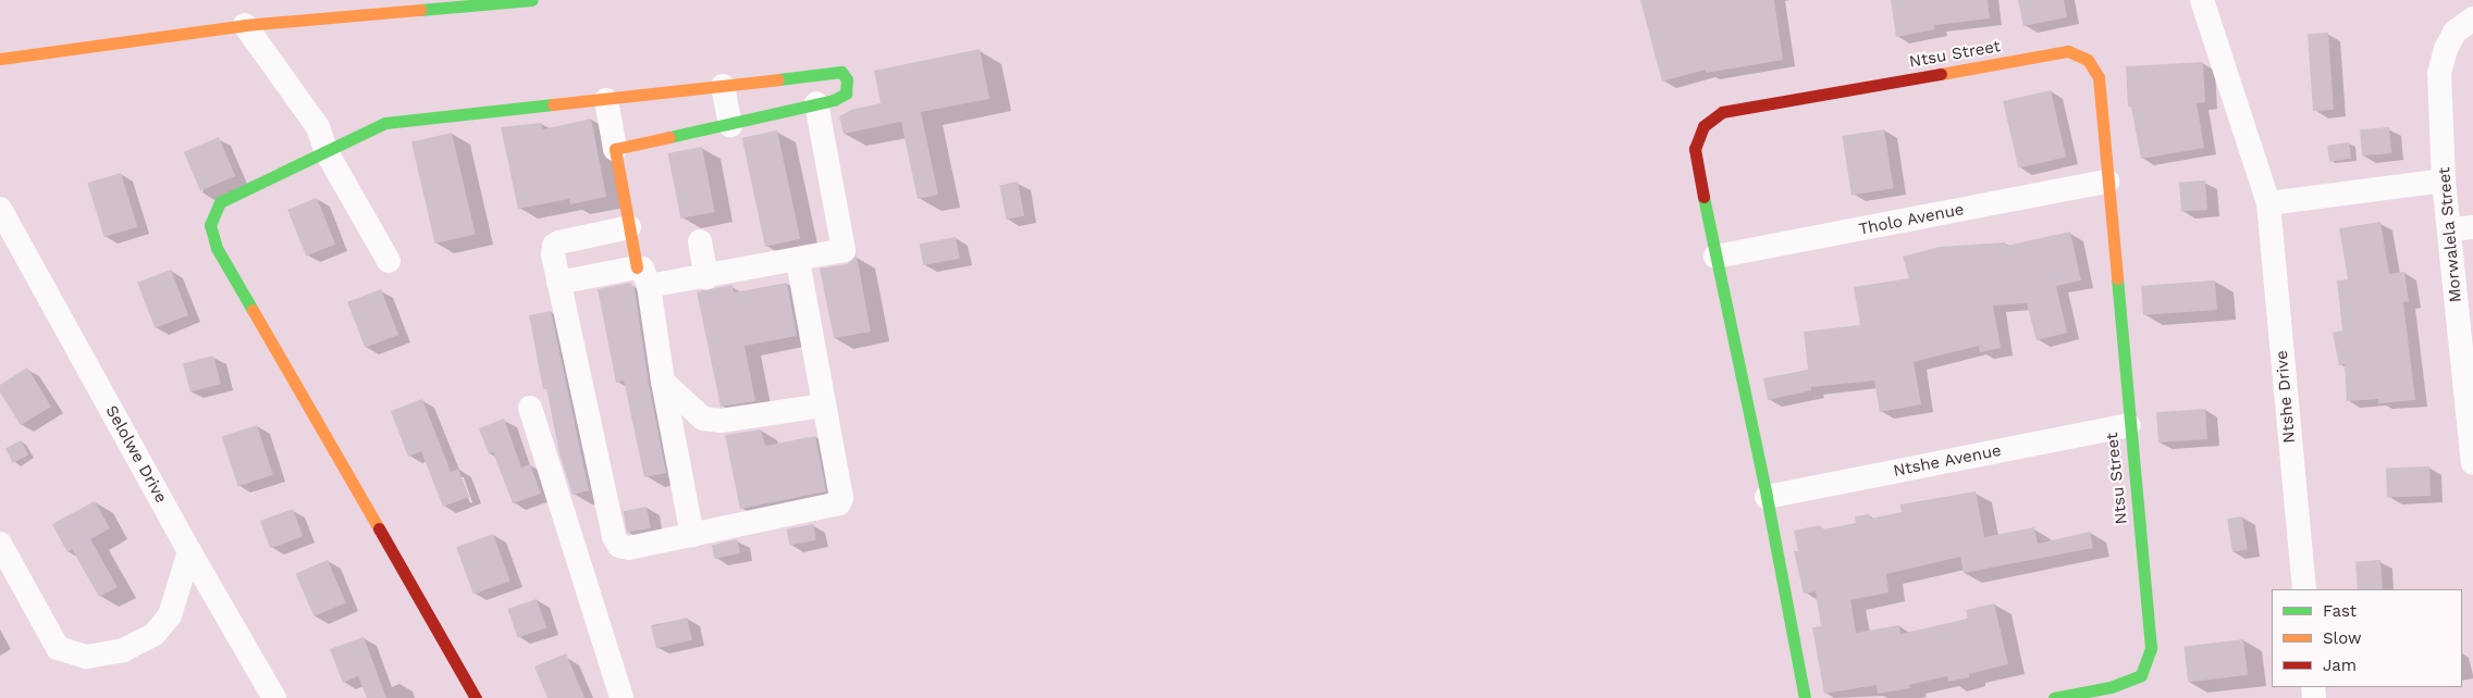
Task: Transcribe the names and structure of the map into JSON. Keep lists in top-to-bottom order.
{
  "streets": {
    "street": [
      "Ntsu Street",
      "Tholo Avenue",
      "Morwalela Street",
      "Ntshe Drive",
      "Selolwe Drive",
      "Ntshe Avenue"
    ]
  },
  "crossings": [
    ["Ntsu Street", "Tholo Avenue"],
    ["Ntsu Street", "Ntshe Avenue"]
  ],
  "legend": ["Fast", "Slow", "Jam"]
}
